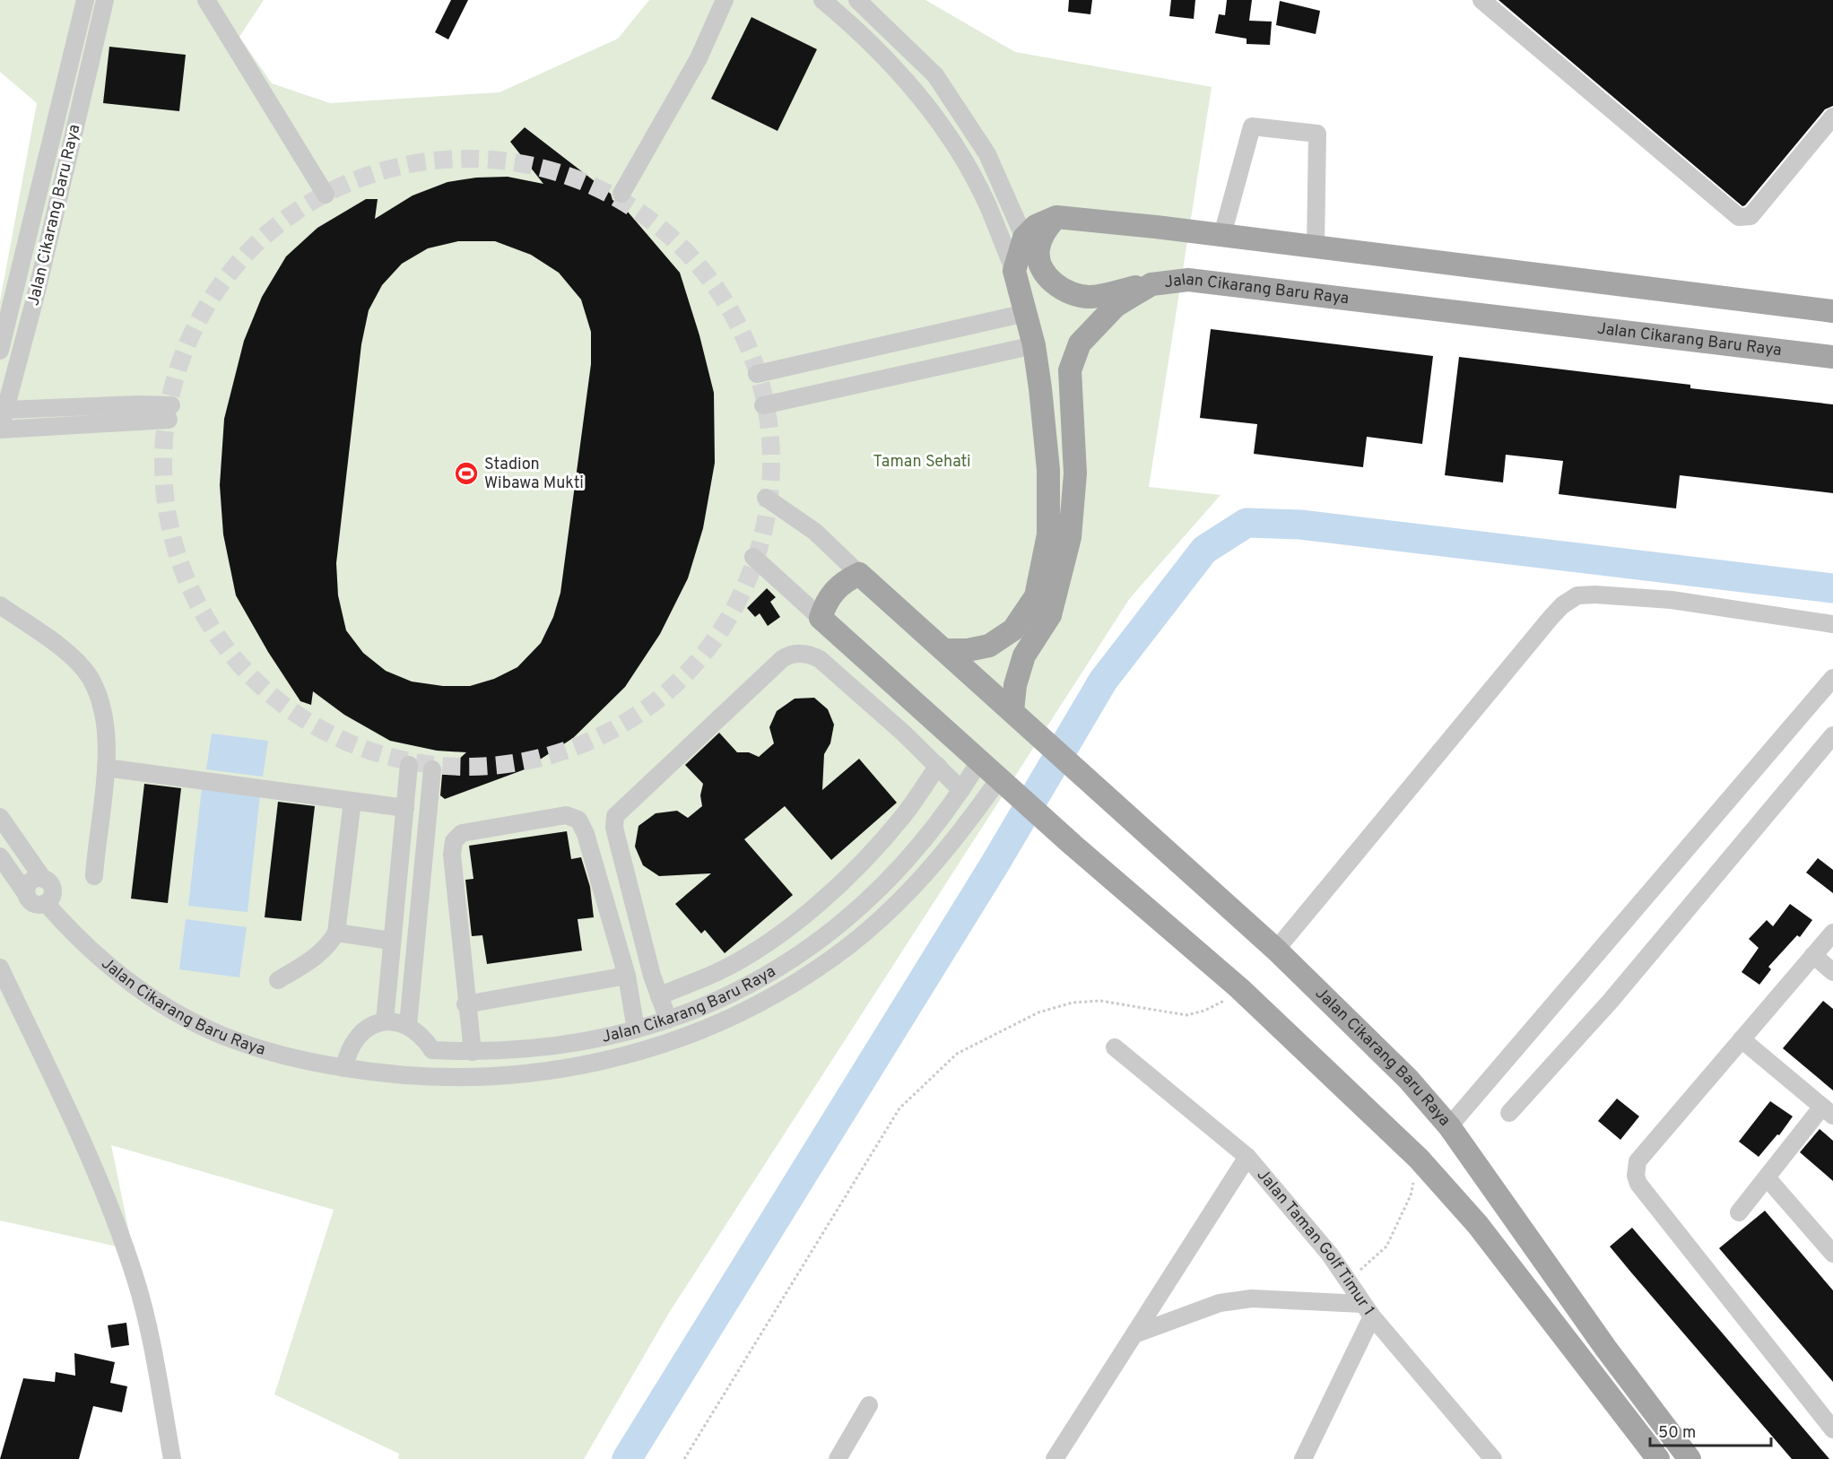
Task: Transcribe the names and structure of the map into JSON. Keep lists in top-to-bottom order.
{
  "streets": {
    "main road": ["Jalan Cikarang Baru Raya"],
    "street": ["Jalan Taman Golf Timur 1"]
  },
  "parks": ["Taman Sehati"],
  "places": {
    "sports": ["Stadion Wibawa Mukti"]
  },
  "scale_bar": "50 m"
}
